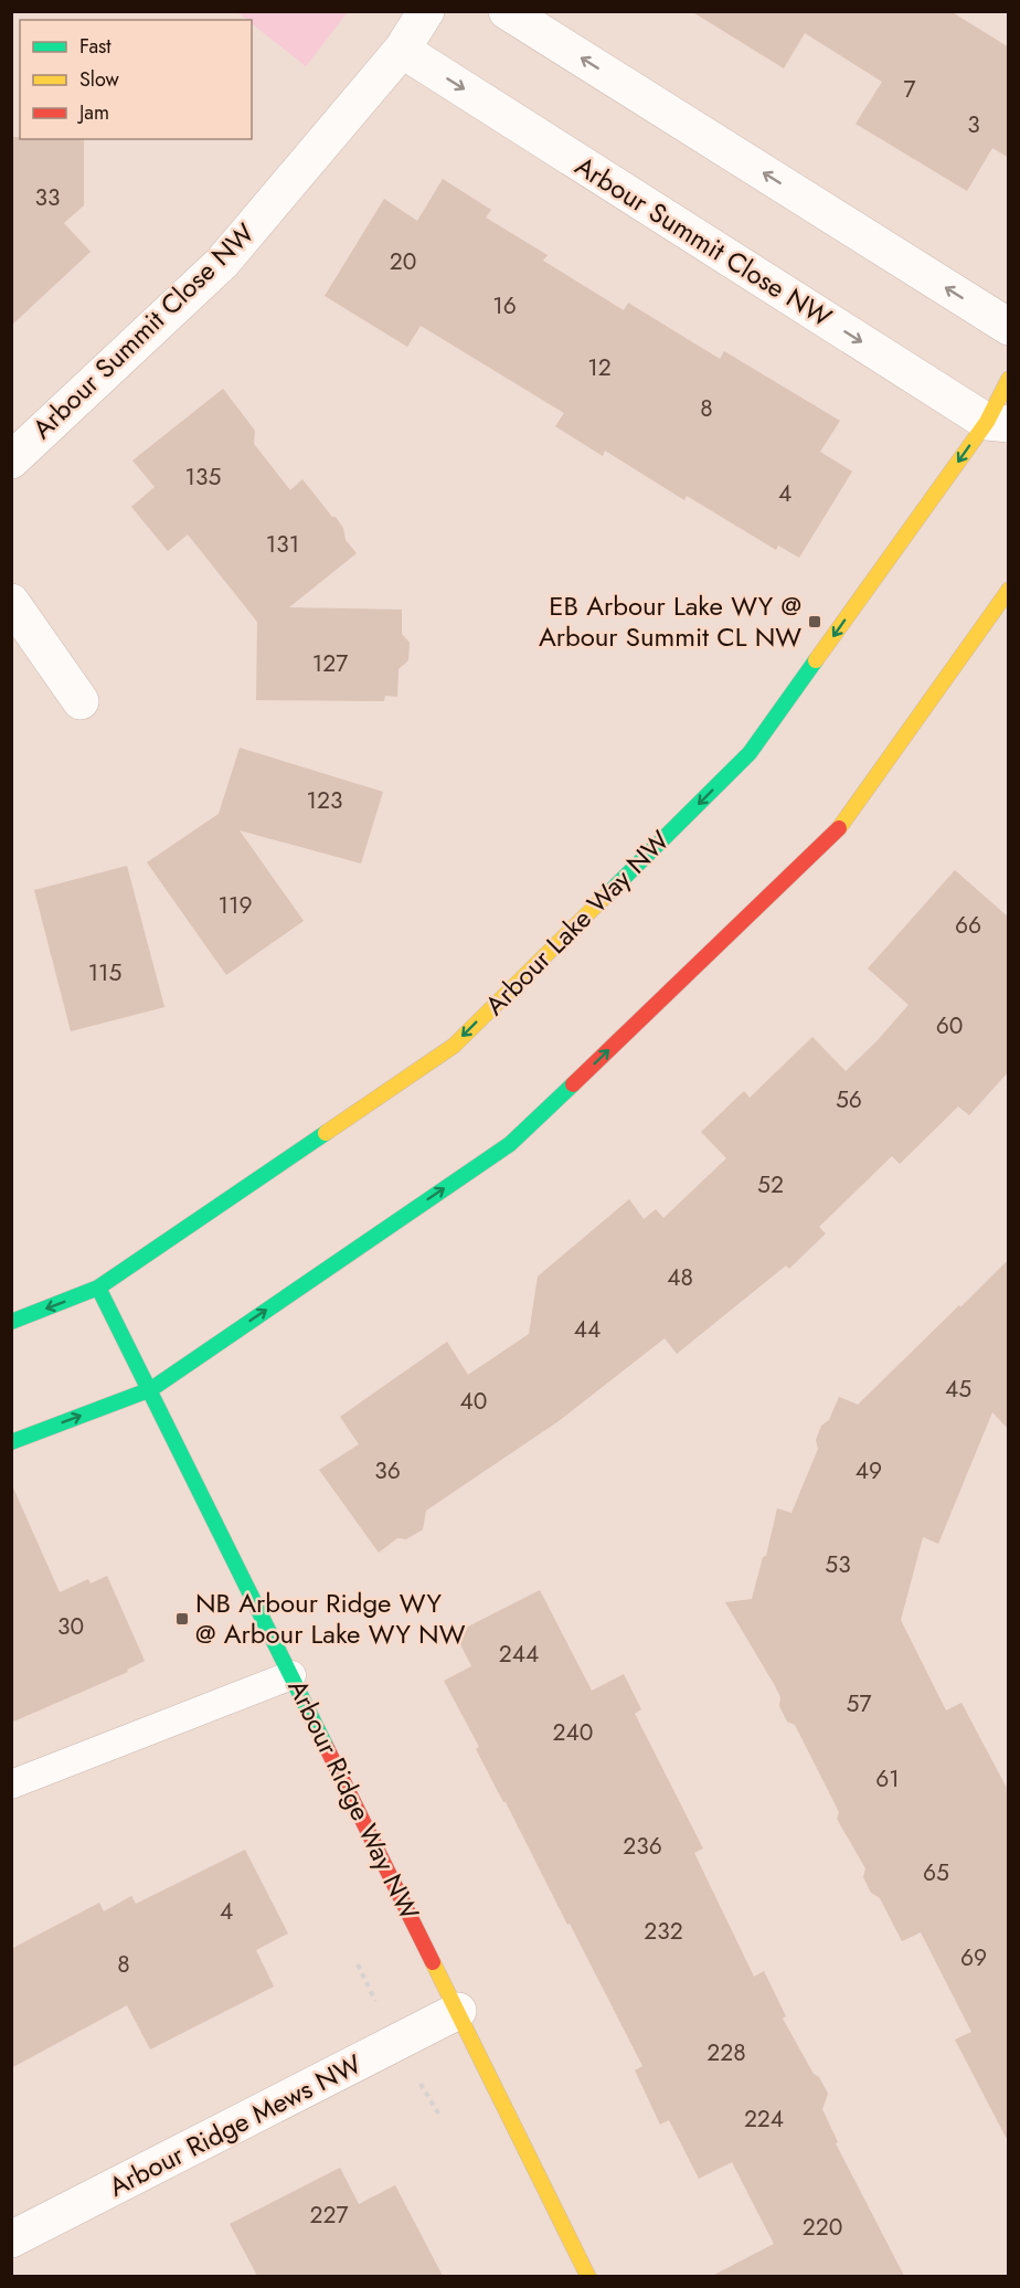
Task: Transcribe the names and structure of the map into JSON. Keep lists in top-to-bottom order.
{
  "streets": {
    "street": [
      "Arbour Summit Close NW",
      "Arbour Lake Way NW",
      "Arbour Ridge Way NW",
      "Arbour Ridge Mews NW"
    ]
  },
  "crossings": [
    ["Arbour Summit Close NW", "Arbour Lake Way NW"],
    ["Arbour Lake Way NW", "Arbour Ridge Way NW"],
    ["Arbour Ridge Way NW", "Arbour Ridge Mews NW"]
  ],
  "places": {
    "transit": ["EB Arbour Lake WY @ Arbour Summit CL NW", "NB Arbour Ridge WY @ Arbour Lake WY NW"]
  },
  "house_numbers": [
    "7",
    "3",
    "33",
    "20",
    "16",
    "12",
    "8",
    "135",
    "4",
    "131",
    "127",
    "123",
    "119",
    "66",
    "115",
    "60",
    "56",
    "52",
    "48",
    "44",
    "45",
    "40",
    "36",
    "49",
    "53",
    "30",
    "244",
    "57",
    "240",
    "61",
    "236",
    "65",
    "4",
    "232",
    "69",
    "8",
    "228",
    "224",
    "227",
    "220"
  ],
  "legend": ["Fast", "Slow", "Jam"]
}
